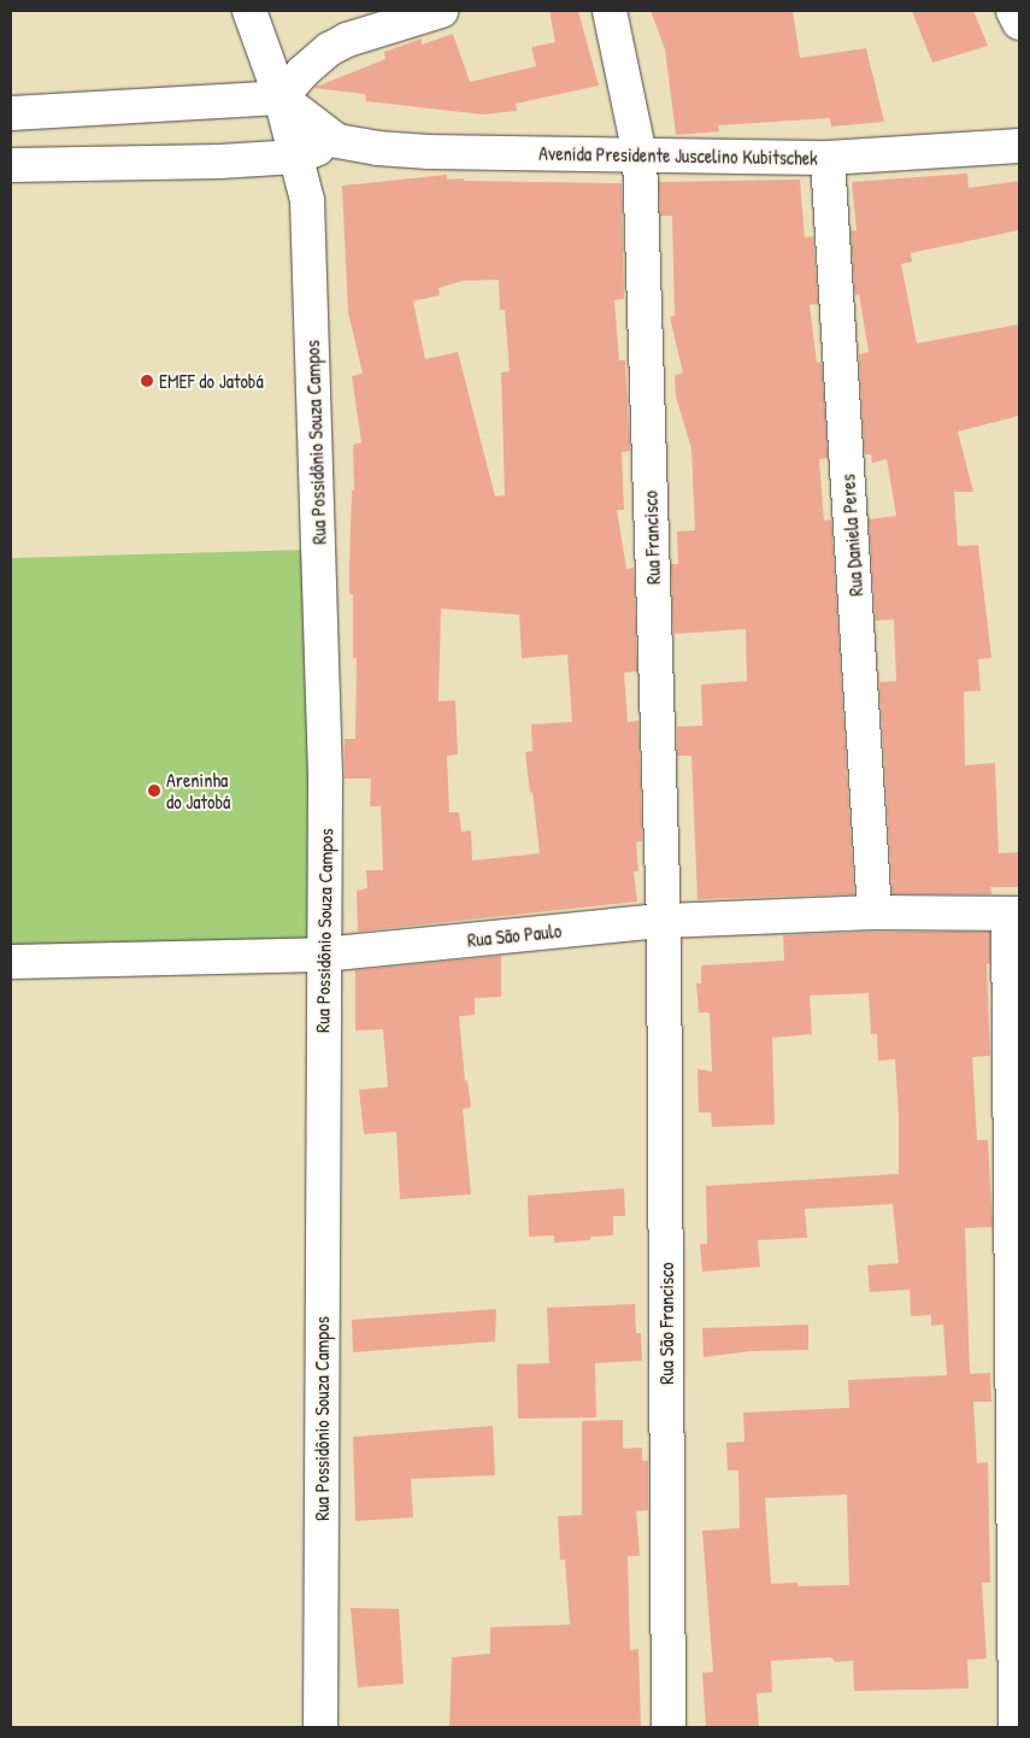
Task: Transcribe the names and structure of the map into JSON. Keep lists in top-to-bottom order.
{
  "streets": {
    "street": [
      "Avenida Presidente Juscelino Kubitschek",
      "Rua Possidônio Souza Campos",
      "Rua Daniela Peres",
      "Rua Francisco",
      "Rua São Paulo",
      "Rua São Francisco"
    ]
  },
  "crossings": [
    ["Avenida Presidente Juscelino Kubitschek", "Rua Possidônio Souza Campos"],
    ["Avenida Presidente Juscelino Kubitschek", "Rua Daniela Peres"],
    ["Avenida Presidente Juscelino Kubitschek", "Rua Francisco"],
    ["Rua Possidônio Souza Campos", "Rua São Paulo"],
    ["Rua Daniela Peres", "Rua São Paulo"],
    ["Rua Francisco", "Rua São Paulo"],
    ["Rua Francisco", "Rua São Francisco"],
    ["Rua São Paulo", "Rua São Francisco"]
  ],
  "places": ["EMEF do Jatobá", "Areninha do Jatobá"]
}
